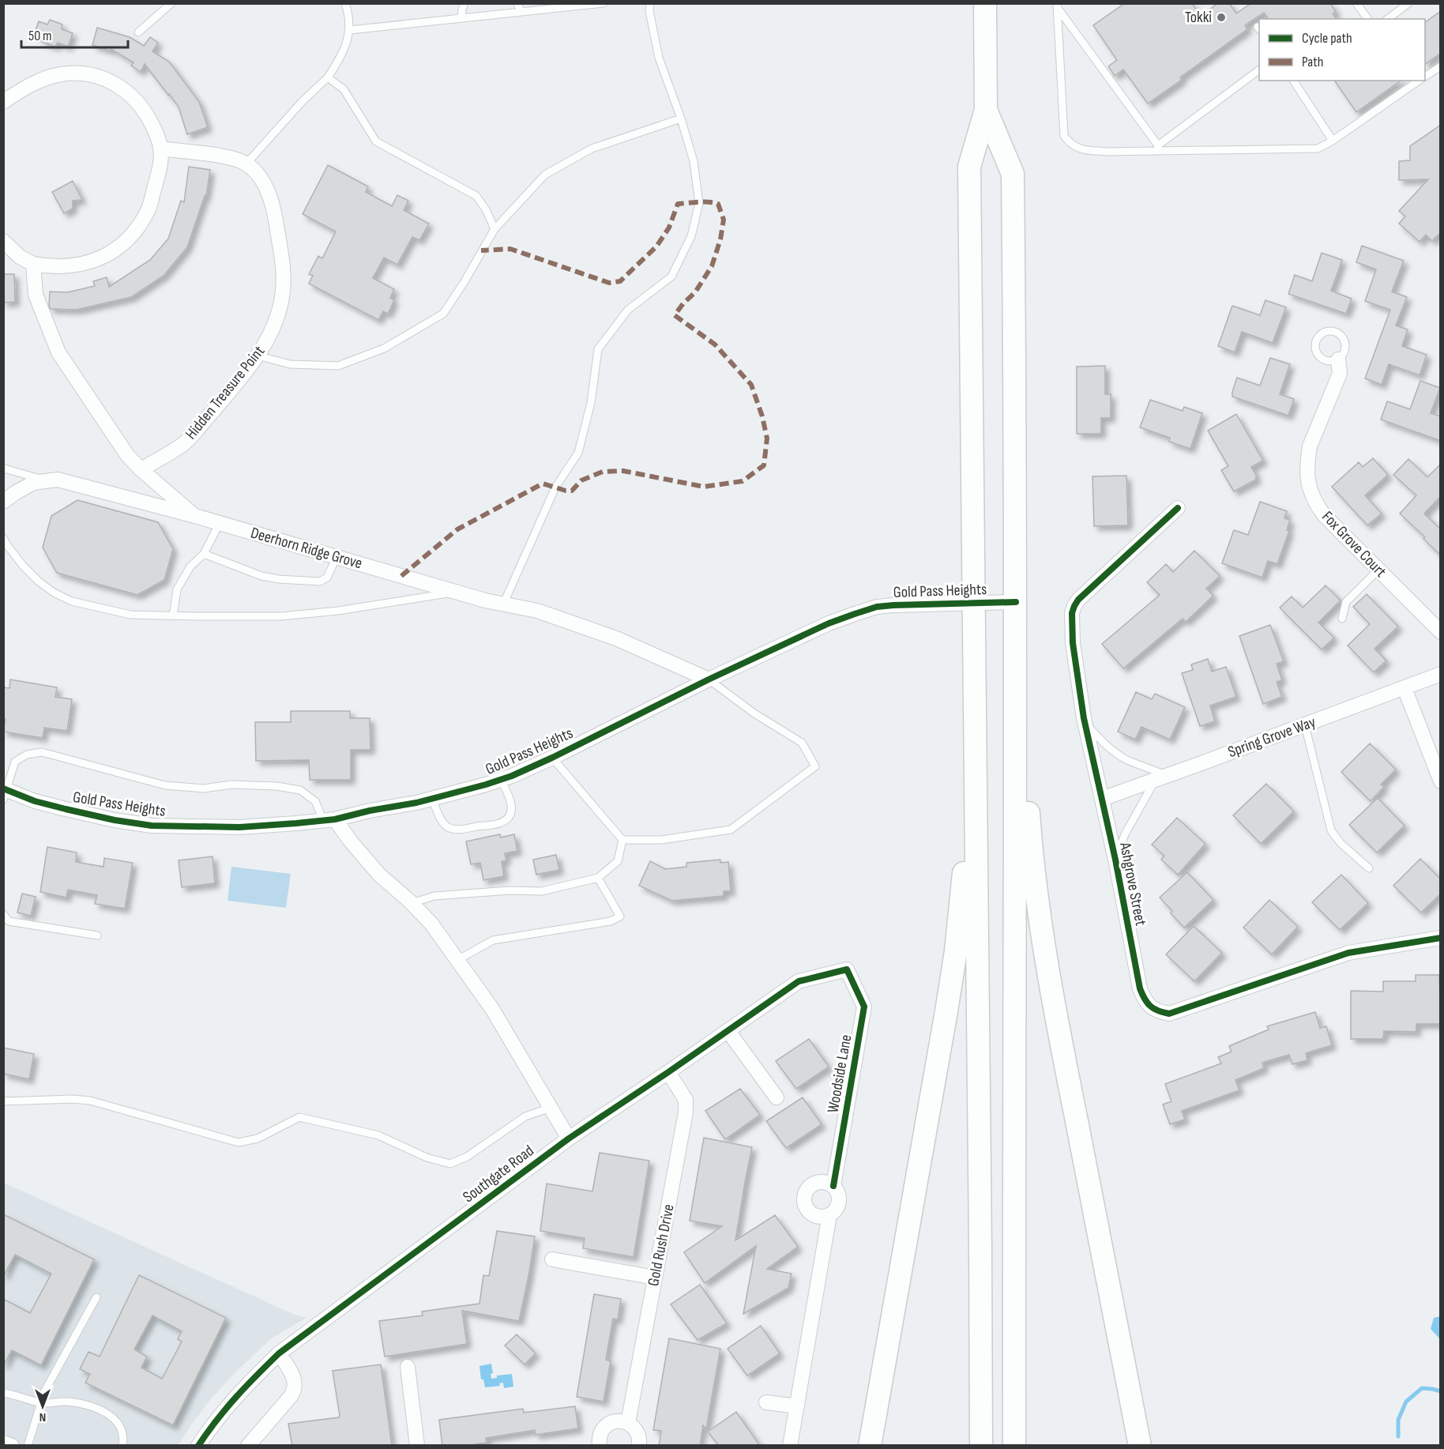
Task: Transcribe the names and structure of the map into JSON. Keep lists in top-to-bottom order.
{
  "streets": {
    "street": [
      "Hidden Treasure Point",
      "Fox Grove Court",
      "Deerhorn Ridge Grove",
      "Gold Pass Heights",
      "Spring Grove Way",
      "Ashgrove Street",
      "Woodside Lane",
      "Southgate Road",
      "Gold Rush Drive"
    ]
  },
  "crossings": [
    ["Hidden Treasure Point", "Deerhorn Ridge Grove"],
    ["Deerhorn Ridge Grove", "Gold Pass Heights"],
    ["Spring Grove Way", "Ashgrove Street"],
    ["Woodside Lane", "Southgate Road"],
    ["Southgate Road", "Gold Rush Drive"]
  ],
  "places": ["Tokki"],
  "legend": ["Cycle path", "Path"],
  "scale_bar": "50 m",
  "north": "bottom"
}
